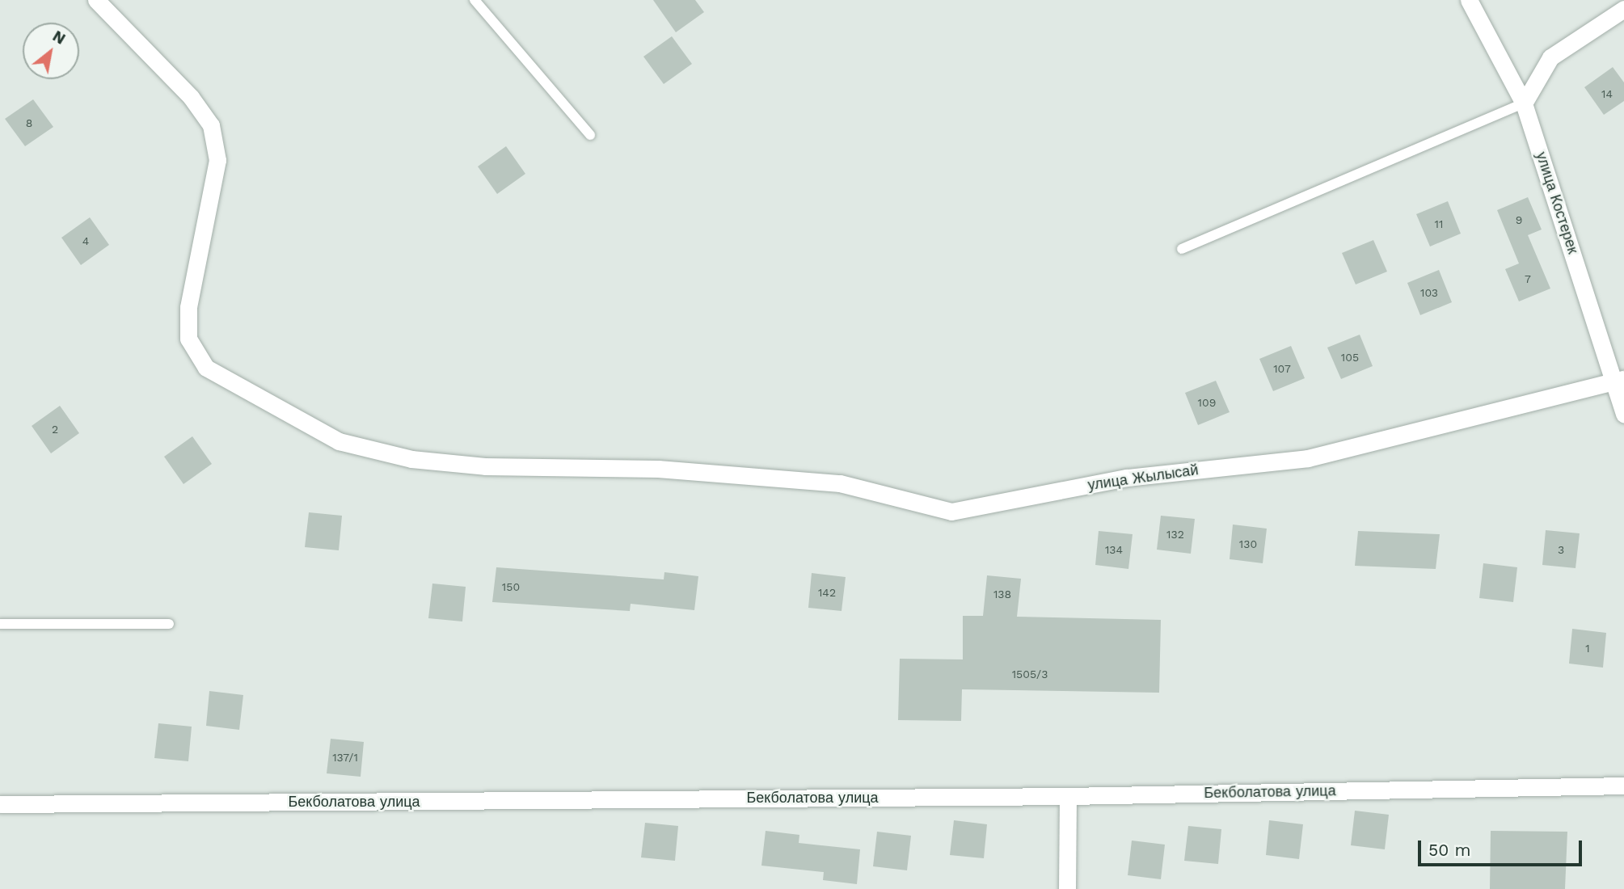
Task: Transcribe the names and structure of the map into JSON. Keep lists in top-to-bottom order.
{
  "streets": {
    "street": ["улица Костерек", "улица Жылысай", "Бекболатова улица"]
  },
  "crossings": [
    ["улица Костерек", "улица Жылысай"]
  ],
  "house_numbers": [
    "14",
    "8",
    "9",
    "11",
    "4",
    "7",
    "103",
    "105",
    "107",
    "109",
    "2",
    "132",
    "130",
    "134",
    "3",
    "150",
    "142",
    "138",
    "1",
    "1505/3",
    "137/1"
  ],
  "scale_bar": "50 m",
  "north": "top right"
}
